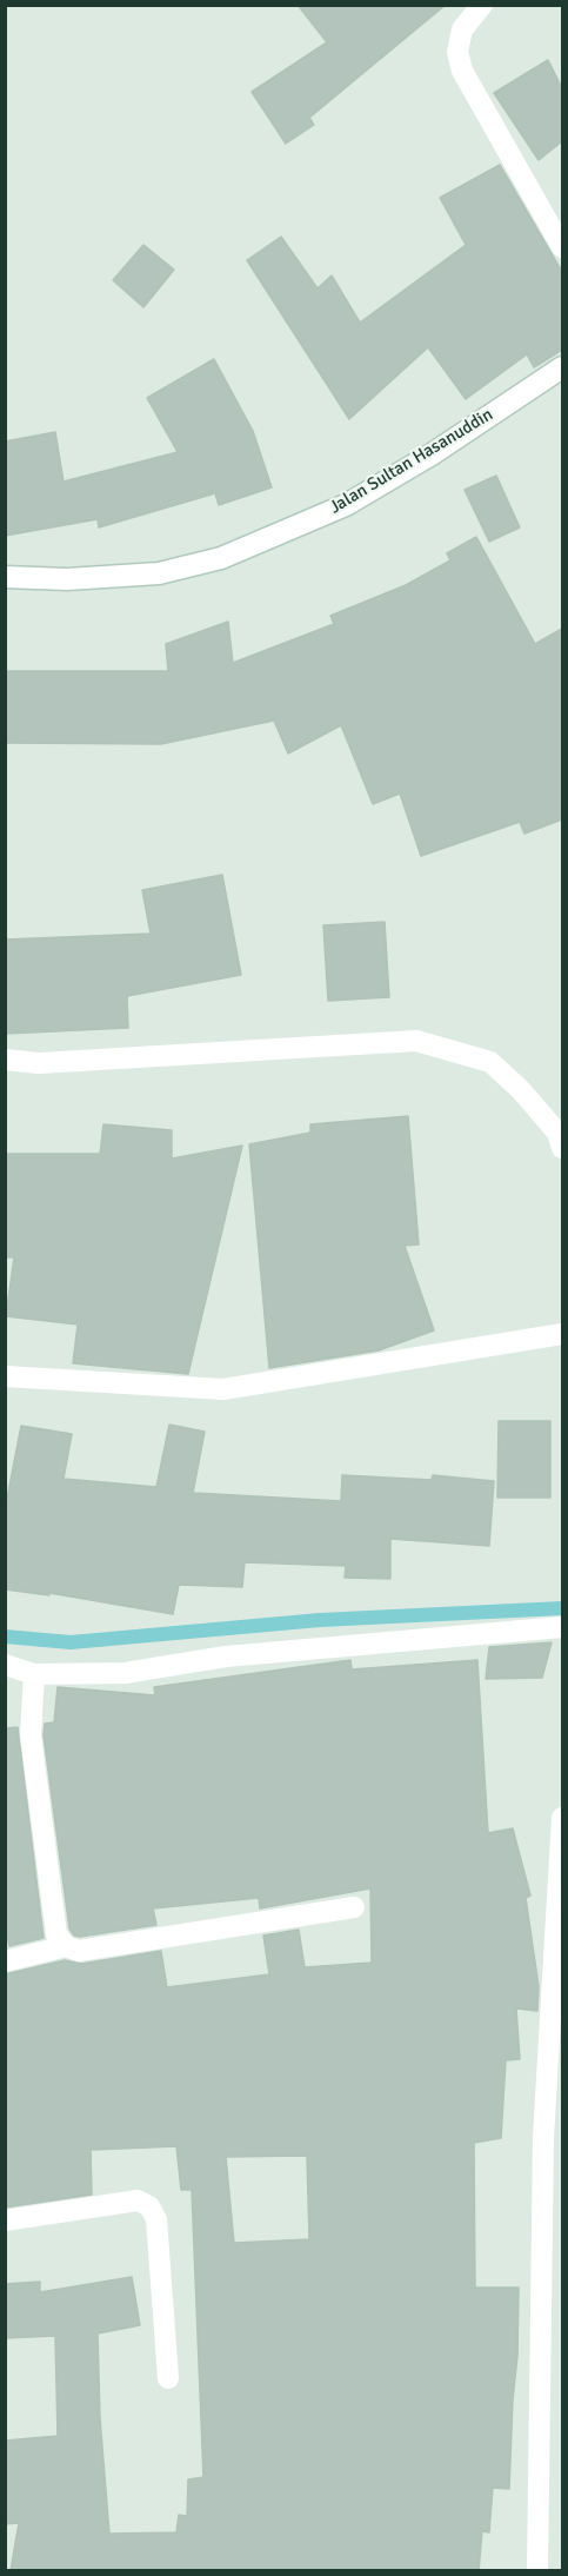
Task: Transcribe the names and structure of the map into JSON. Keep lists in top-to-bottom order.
{
  "streets": {
    "street": ["Jalan Sultan Hasanuddin"]
  }
}
